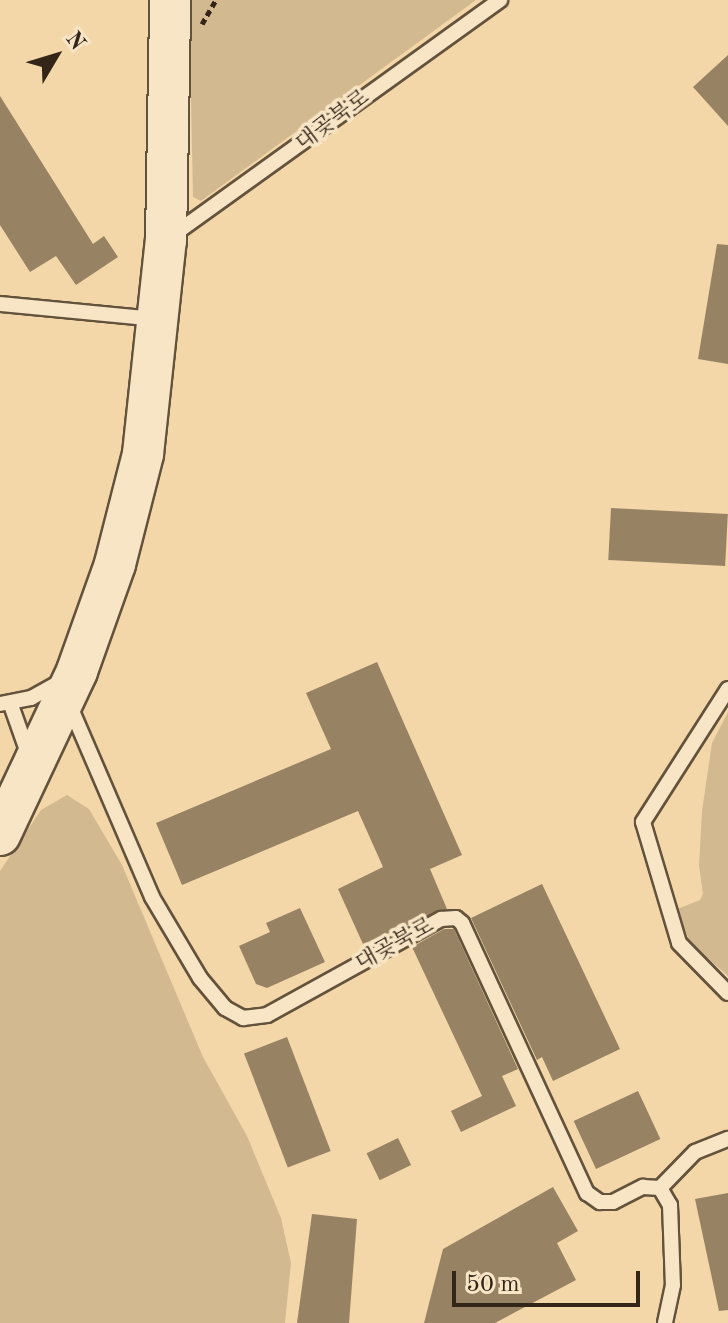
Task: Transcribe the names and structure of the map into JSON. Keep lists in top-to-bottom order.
{
  "streets": {
    "lane": ["대곶북로"]
  },
  "scale_bar": "50 m",
  "north": "top right"
}
